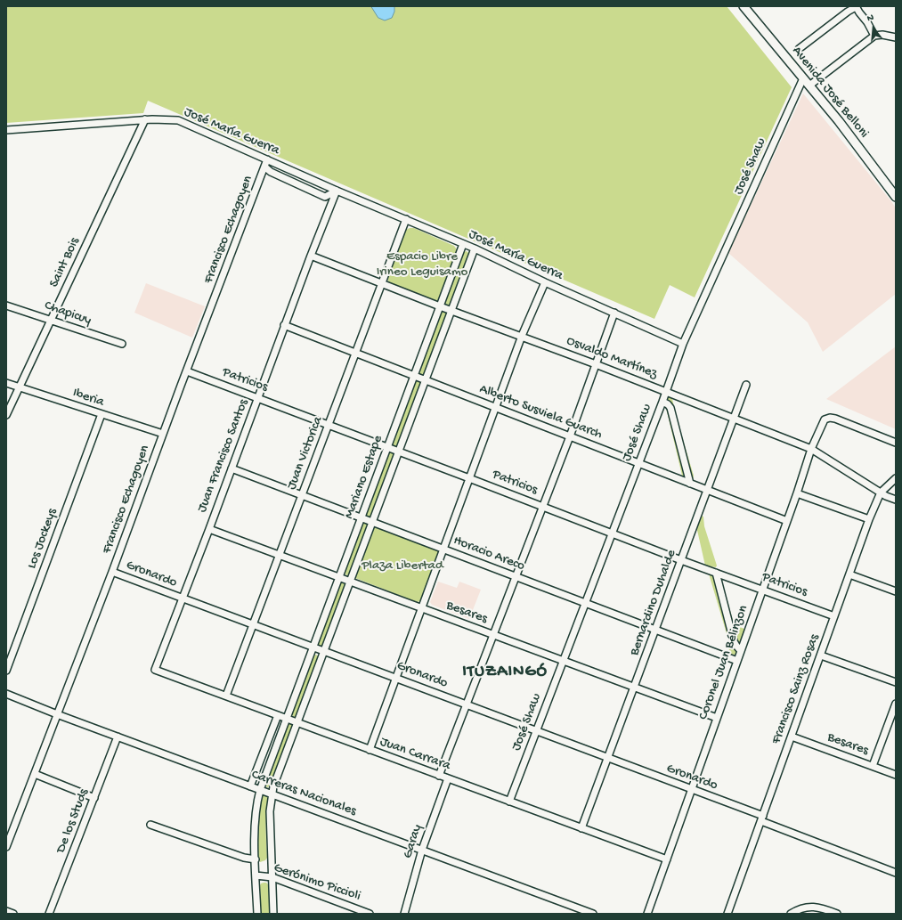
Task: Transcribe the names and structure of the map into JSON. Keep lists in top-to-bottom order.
{
  "streets": {
    "main road": ["Avenida José Belloni"],
    "street": [
      "José María Guerra",
      "José Shaw",
      "Francisco Echagoyen",
      "Saint Bois",
      "Chapicuy",
      "Osvaldo Martínez",
      "Patricios",
      "Iberia",
      "Alberto Susviela Guarch",
      "Juan Victorica",
      "Juan Francisco Santos",
      "Mariano Estape",
      "Los Jockeys",
      "Horacio Areco",
      "Gronardo",
      "Bernardino Duhalde",
      "Besares",
      "Coronel Juan Bélinzon",
      "Francisco Sainz Rosas",
      "Juan Carrara",
      "Carreras Nacionales",
      "De los Studs",
      "Garay",
      "Gerónimo Piccioli"
    ]
  },
  "crossings": [
    ["Avenida José Belloni", "José Shaw"],
    ["José María Guerra", "José Shaw"],
    ["José María Guerra", "Francisco Echagoyen"],
    ["José María Guerra", "Saint Bois"],
    ["José María Guerra", "Juan Victorica"],
    ["José María Guerra", "Juan Francisco Santos"],
    ["José María Guerra", "Mariano Estape"],
    ["José Shaw", "Osvaldo Martínez"],
    ["José Shaw", "Patricios"],
    ["José Shaw", "Alberto Susviela Guarch"],
    ["José Shaw", "Horacio Areco"],
    ["José Shaw", "Gronardo"],
    ["José Shaw", "Besares"],
    ["José Shaw", "Juan Carrara"],
    ["Francisco Echagoyen", "Patricios"],
    ["Francisco Echagoyen", "Iberia"],
    ["Francisco Echagoyen", "Gronardo"],
    ["Francisco Echagoyen", "Carreras Nacionales"],
    ["Saint Bois", "Chapicuy"],
    ["Saint Bois", "Iberia"],
    ["Osvaldo Martínez", "Juan Victorica"],
    ["Osvaldo Martínez", "Juan Francisco Santos"],
    ["Osvaldo Martínez", "Mariano Estape"],
    ["Osvaldo Martínez", "Bernardino Duhalde"],
    ["Osvaldo Martínez", "Coronel Juan Bélinzon"],
    ["Osvaldo Martínez", "Francisco Sainz Rosas"],
    ["Patricios", "Juan Victorica"],
    ["Patricios", "Juan Francisco Santos"],
    ["Patricios", "Mariano Estape"],
    ["Patricios", "Bernardino Duhalde"],
    ["Patricios", "Coronel Juan Bélinzon"],
    ["Patricios", "Francisco Sainz Rosas"],
    ["Iberia", "Los Jockeys"],
    ["Alberto Susviela Guarch", "Juan Victorica"],
    ["Alberto Susviela Guarch", "Juan Francisco Santos"],
    ["Alberto Susviela Guarch", "Mariano Estape"],
    ["Alberto Susviela Guarch", "Bernardino Duhalde"],
    ["Alberto Susviela Guarch", "Coronel Juan Bélinzon"],
    ["Juan Victorica", "Horacio Areco"],
    ["Juan Victorica", "Gronardo"],
    ["Juan Victorica", "Besares"],
    ["Juan Victorica", "Juan Carrara"],
    ["Juan Francisco Santos", "Horacio Areco"],
    ["Juan Francisco Santos", "Gronardo"],
    ["Juan Francisco Santos", "Besares"],
    ["Juan Francisco Santos", "Juan Carrara"],
    ["Mariano Estape", "Horacio Areco"],
    ["Mariano Estape", "Gronardo"],
    ["Mariano Estape", "Besares"],
    ["Mariano Estape", "Juan Carrara"],
    ["Mariano Estape", "Carreras Nacionales"],
    ["Mariano Estape", "Gerónimo Piccioli"],
    ["Horacio Areco", "Bernardino Duhalde"],
    ["Horacio Areco", "Coronel Juan Bélinzon"],
    ["Gronardo", "Bernardino Duhalde"],
    ["Gronardo", "Coronel Juan Bélinzon"],
    ["Gronardo", "Francisco Sainz Rosas"],
    ["Bernardino Duhalde", "Besares"],
    ["Bernardino Duhalde", "Juan Carrara"],
    ["Besares", "Coronel Juan Bélinzon"],
    ["Besares", "Francisco Sainz Rosas"],
    ["Coronel Juan Bélinzon", "Juan Carrara"],
    ["Juan Carrara", "Garay"],
    ["Carreras Nacionales", "De los Studs"],
    ["Carreras Nacionales", "Garay"]
  ],
  "districts": ["ITUZAINGÓ"],
  "parks": ["Espacio Libre Irineo Leguisamo", "Plaza Libertad"],
  "north": "top"
}
